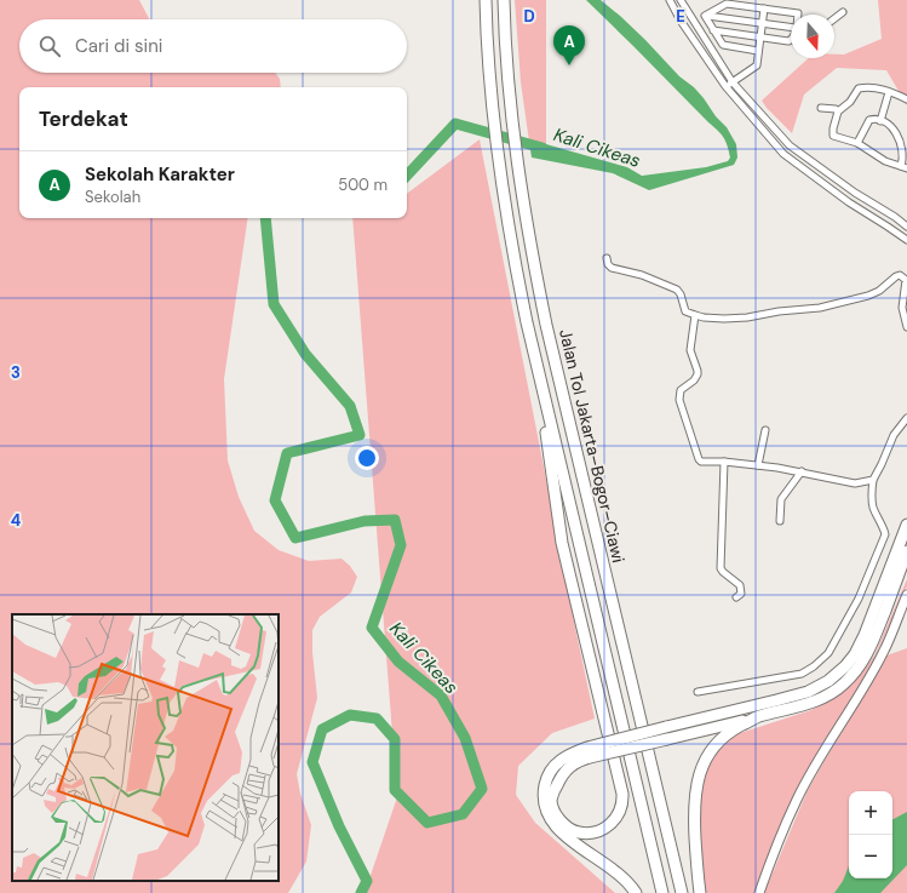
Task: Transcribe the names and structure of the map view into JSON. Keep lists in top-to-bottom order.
{
  "streets": {
    "highway": ["Jalan Tol Jakarta–Bogor–Ciawi"]
  },
  "water": ["Kali Cikeas"],
  "north": "bottom",
  "page": {
    "search": "Cari di sini",
    "pins": "A",
    "heading": "Terdekat",
    "list": [
      {
        "mark": "A",
        "name": "Sekolah Karakter",
        "note": "Sekolah",
        "value": "500 m"
      }
    ],
    "map_buttons": ["+", "−"]
  },
  "grid": {
    "columns": ["D", "E"],
    "rows": ["3", "4"]
  }
}
